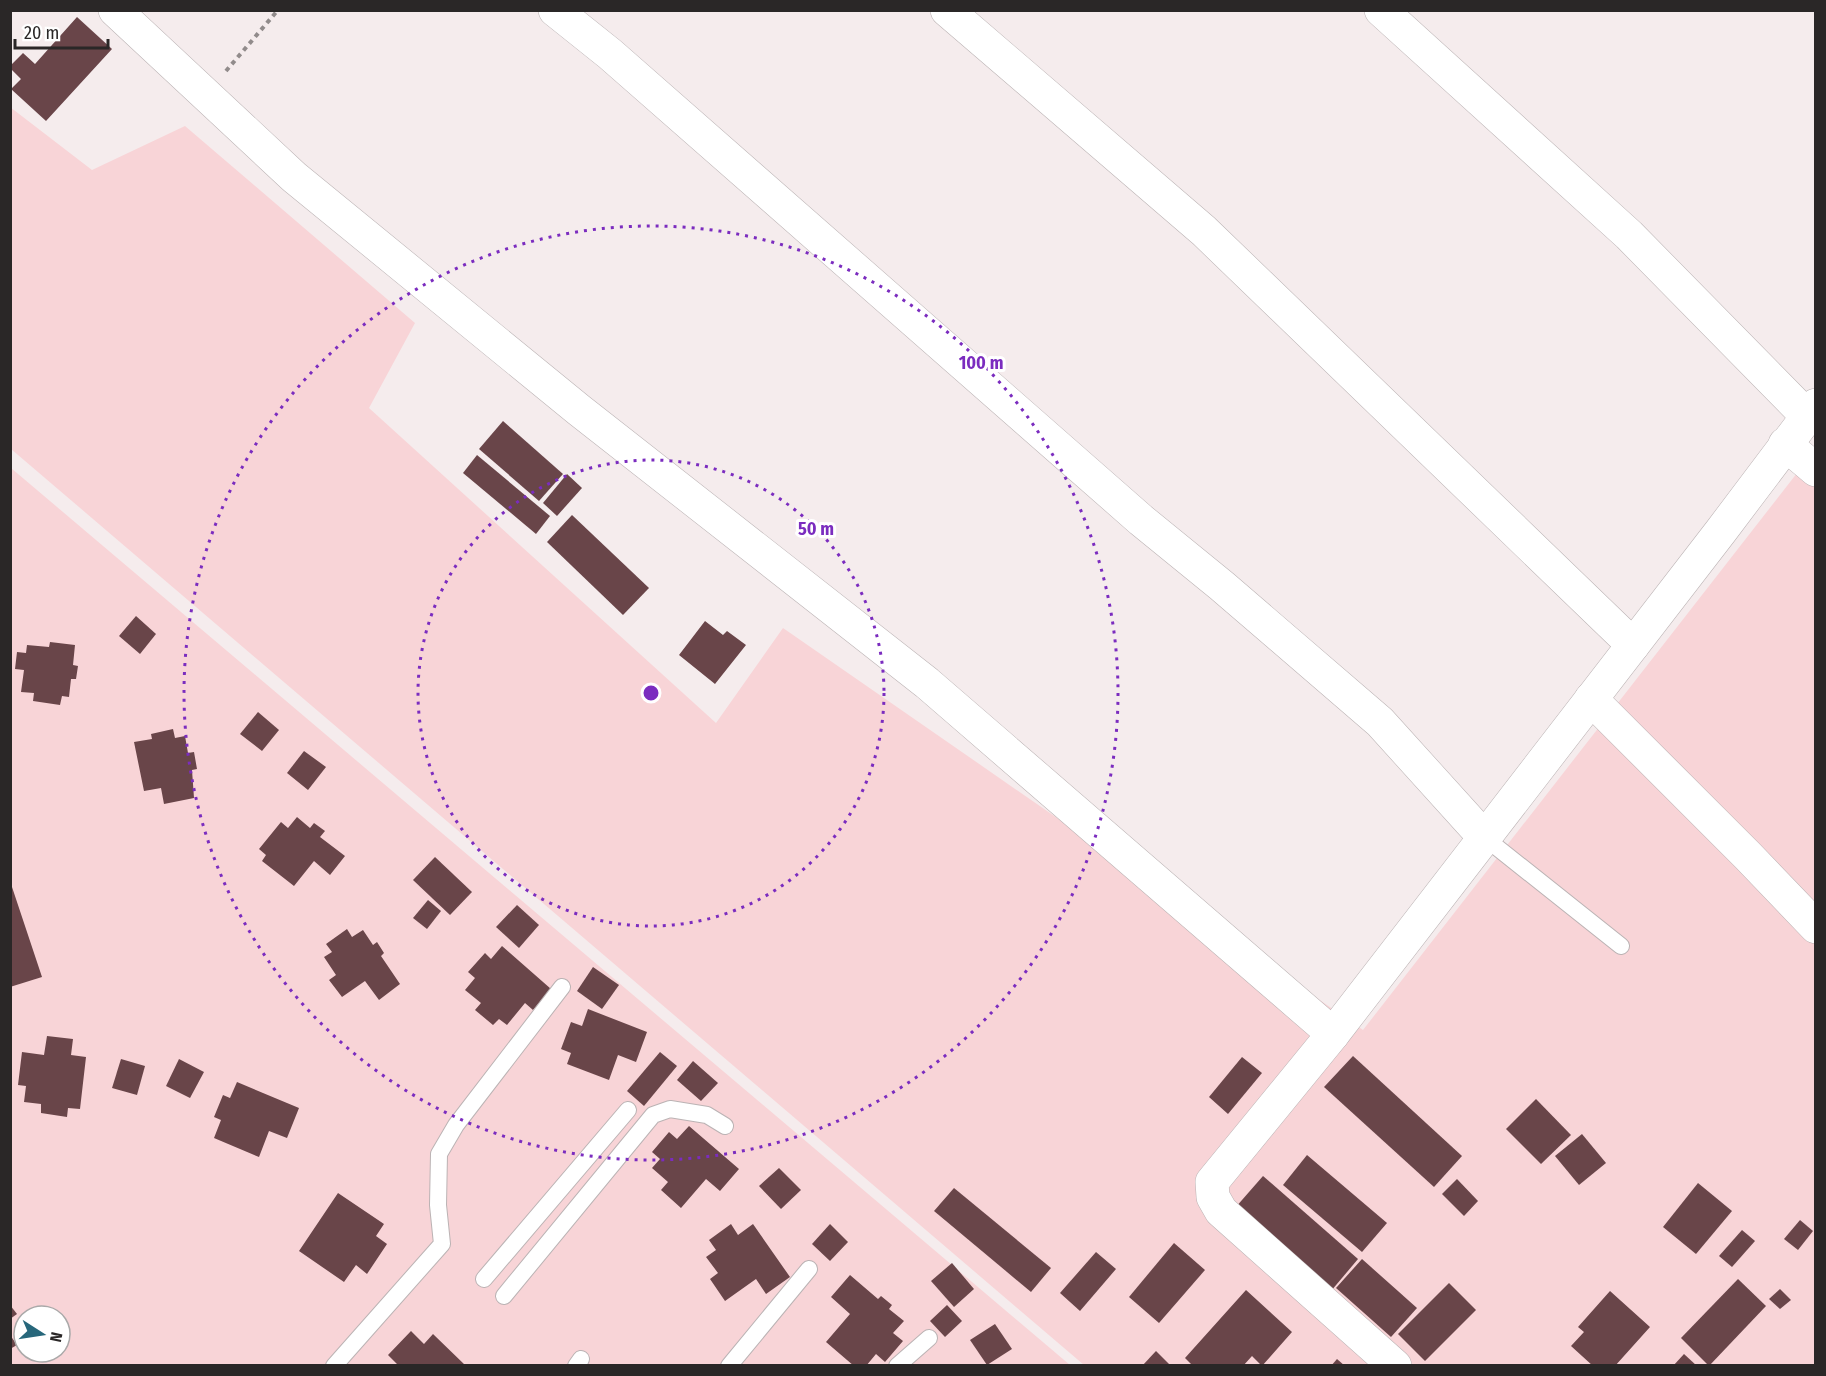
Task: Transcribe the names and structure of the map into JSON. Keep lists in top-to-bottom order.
{
  "scale_bar": "20 m",
  "north": "right",
  "rings": ["100 m", "50 m"]
}
